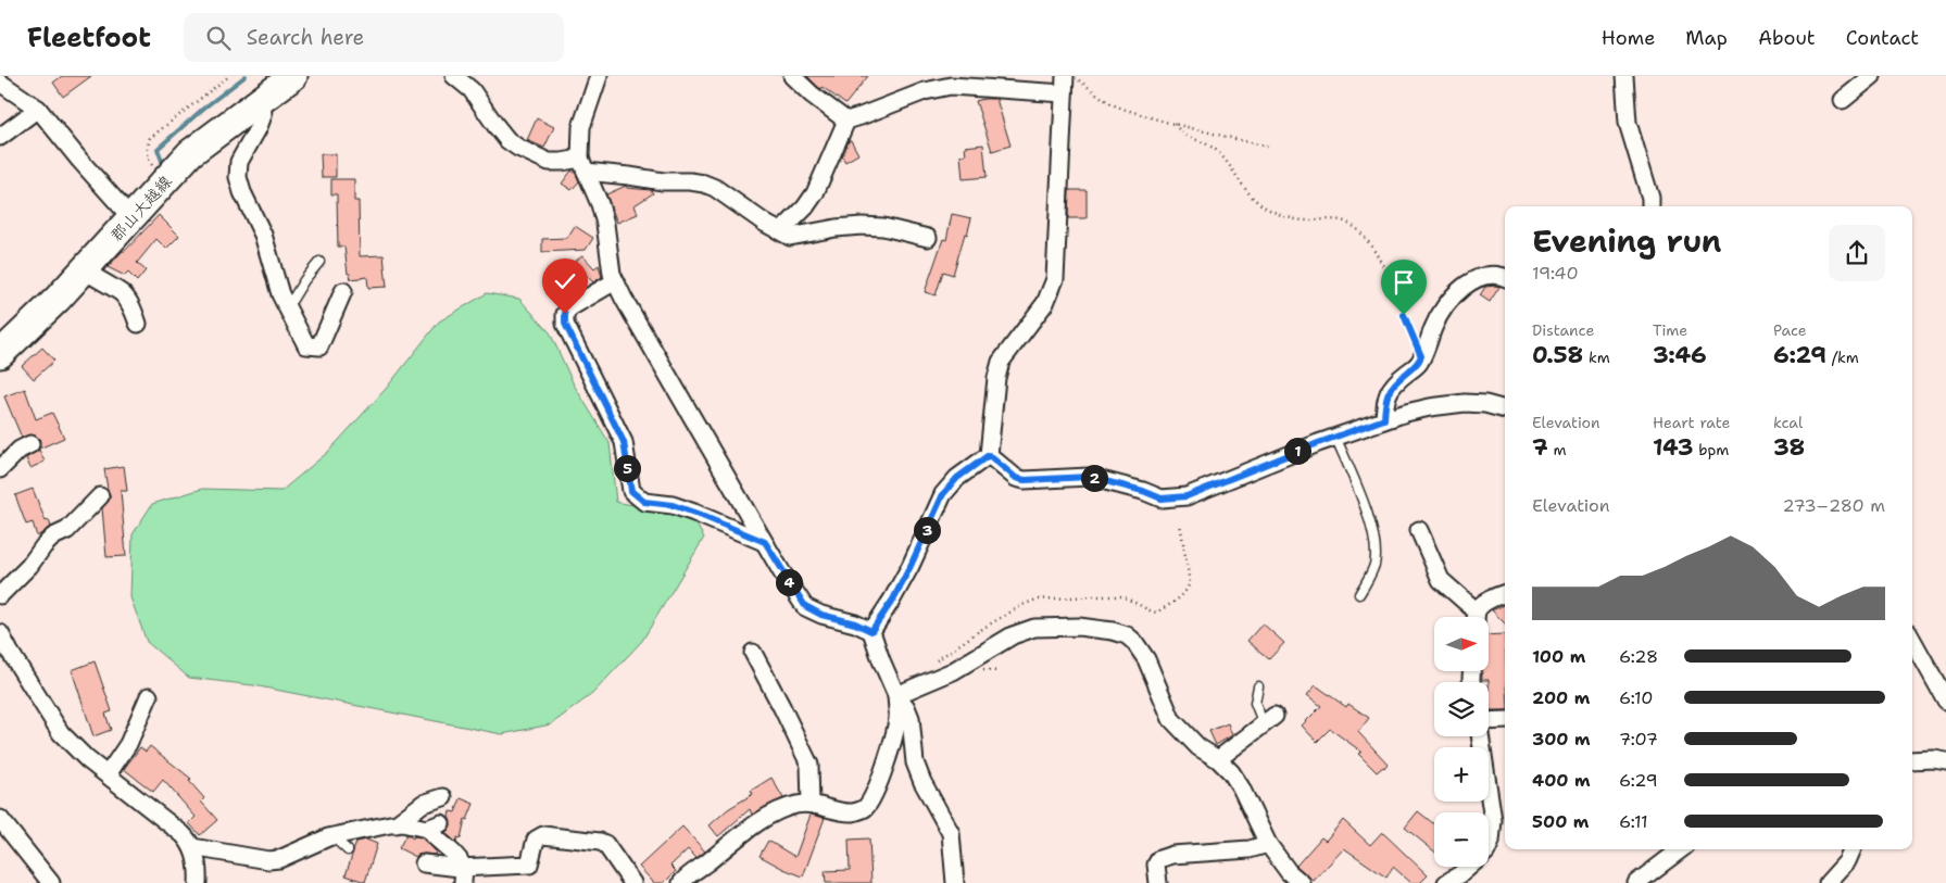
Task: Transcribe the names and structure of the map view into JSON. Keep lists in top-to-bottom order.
{
  "streets": {
    "main road": ["郡山大越線"]
  },
  "north": "right",
  "page": {
    "header": "Fleetfoot",
    "search": "Search here",
    "nav": [
      "Home",
      "Map",
      "About",
      "Contact"
    ],
    "heading": ["Evening run", "19:40"],
    "stats": [
      ["Distance", "0.58 km"],
      ["Time", "3:46"],
      ["Pace", "6:29 /km"],
      ["Elevation", "7 m"],
      ["Heart rate", "143 bpm"],
      ["kcal", "38"]
    ],
    "pins": [
      "1",
      "5",
      "2",
      "3",
      "4"
    ],
    "chart": ["Elevation", "273–280 m"],
    "map_buttons": ["+", "−"],
    "list": [
      {
        "name": "100 m",
        "note": "6:28"
      },
      {
        "name": "200 m",
        "note": "6:10"
      },
      {
        "name": "300 m",
        "note": "7:07"
      },
      {
        "name": "400 m",
        "note": "6:29"
      },
      {
        "name": "500 m",
        "note": "6:11"
      }
    ]
  }
}
